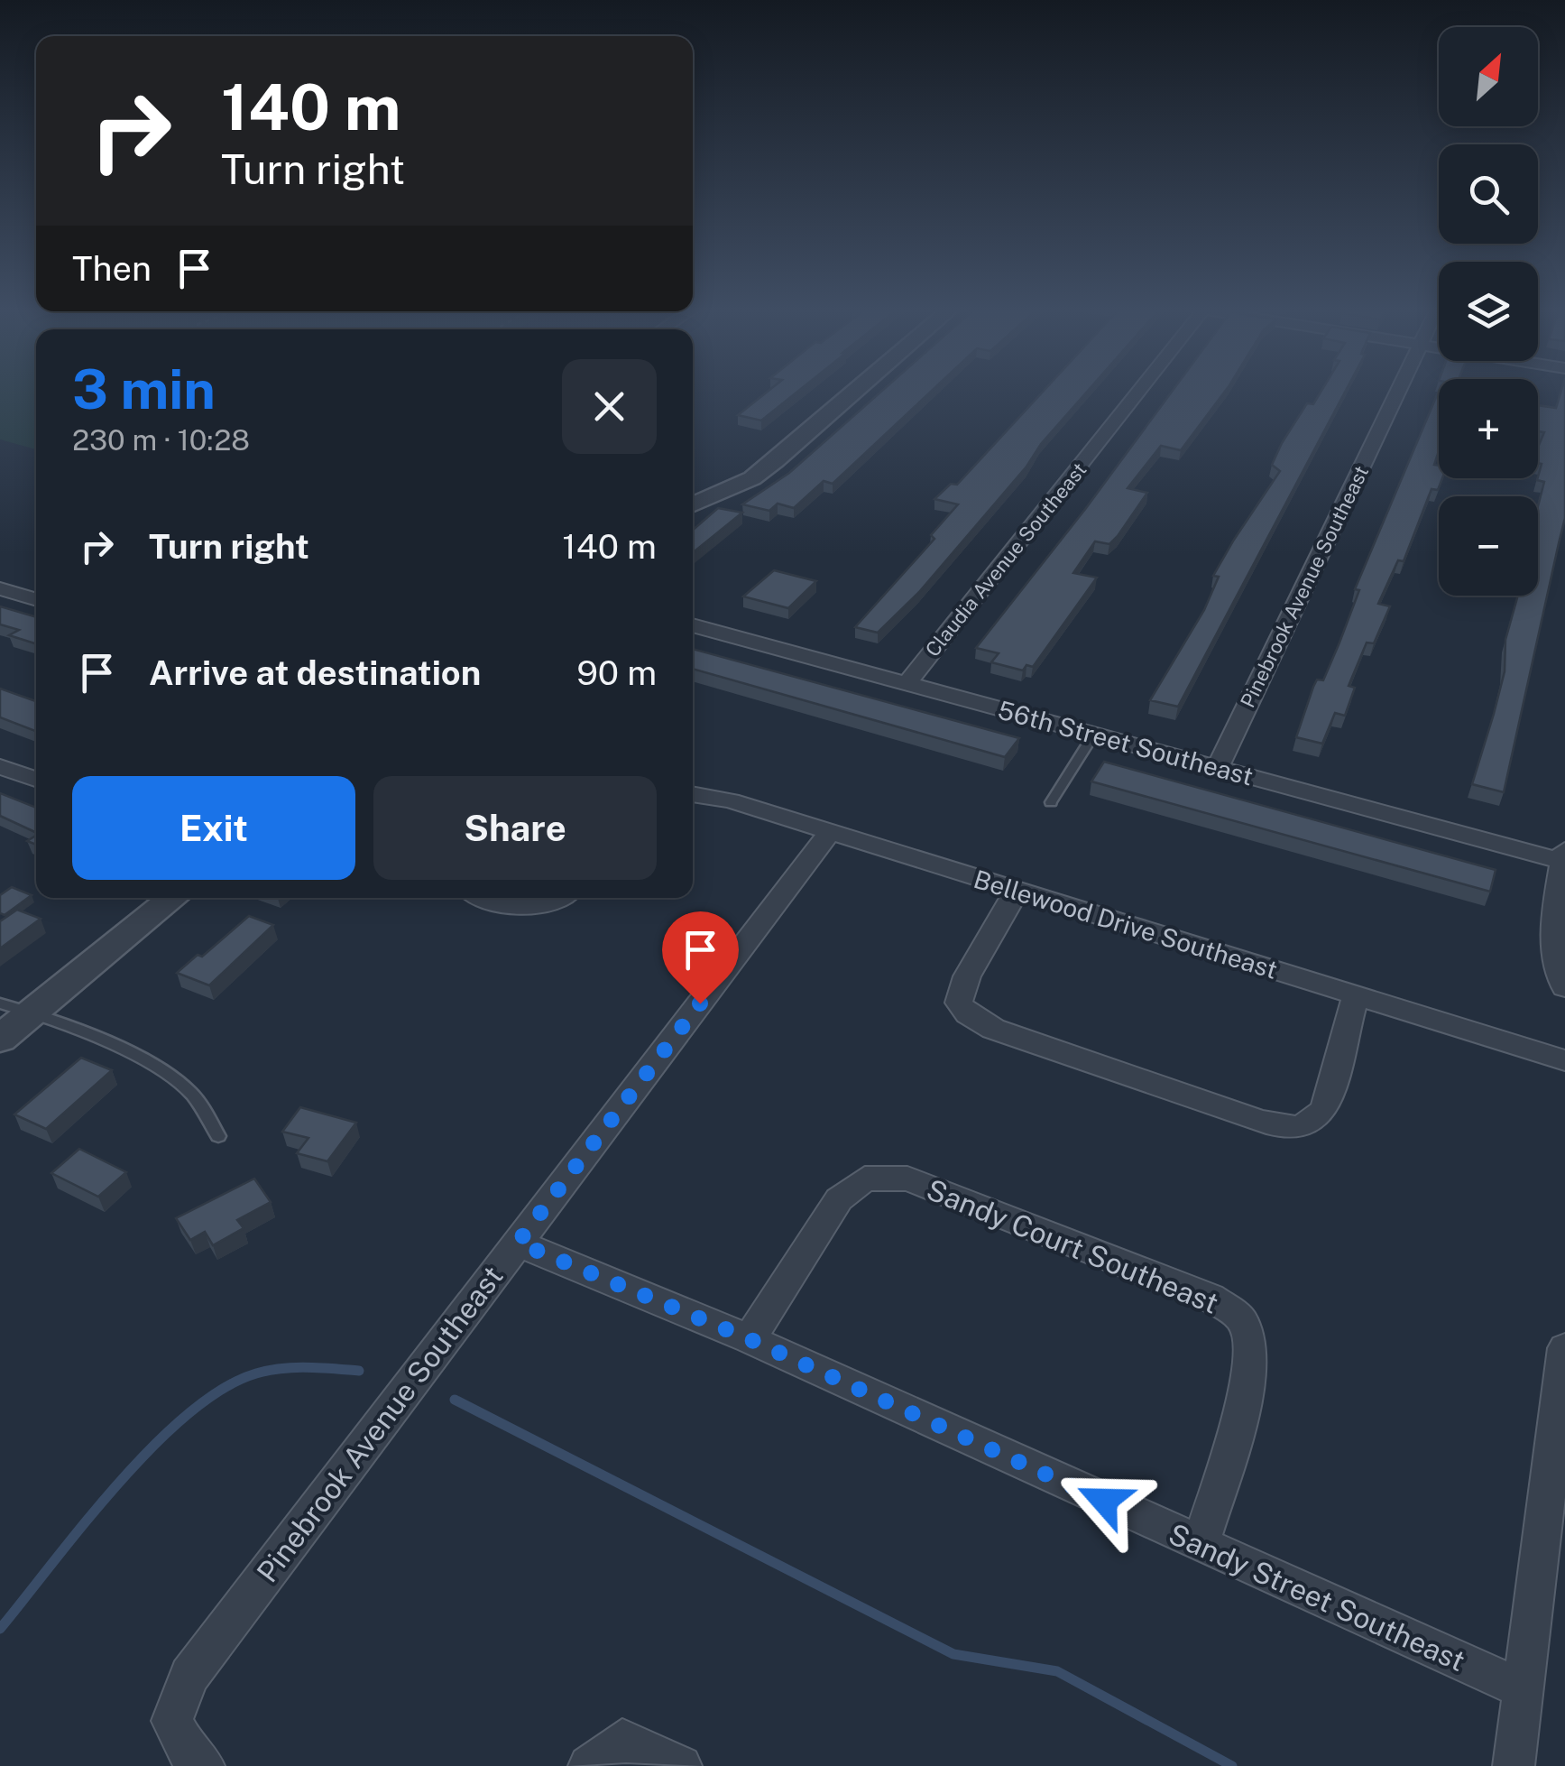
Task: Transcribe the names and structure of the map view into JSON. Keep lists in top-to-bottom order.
{
  "streets": {
    "street": [
      "Claudia Avenue Southeast",
      "Pinebrook Avenue Southeast",
      "56th Street Southeast",
      "Bellewood Drive Southeast",
      "Sandy Court Southeast",
      "Sandy Street Southeast"
    ]
  },
  "crossings": [
    ["Claudia Avenue Southeast", "56th Street Southeast"],
    ["Pinebrook Avenue Southeast", "56th Street Southeast"],
    ["Pinebrook Avenue Southeast", "Bellewood Drive Southeast"],
    ["Pinebrook Avenue Southeast", "Sandy Street Southeast"],
    ["Sandy Court Southeast", "Sandy Street Southeast"]
  ],
  "north": "top right",
  "page": {
    "map_buttons": ["+", "−"],
    "turn": ["140 m", "Turn right"],
    "then": "Then",
    "heading": ["3 min", "230 m · 10:28"],
    "list": [
      {
        "name": "Turn right",
        "value": "140 m"
      },
      {
        "name": "Arrive at destination",
        "value": "90 m"
      }
    ],
    "buttons": ["Exit", "Share"]
  }
}
